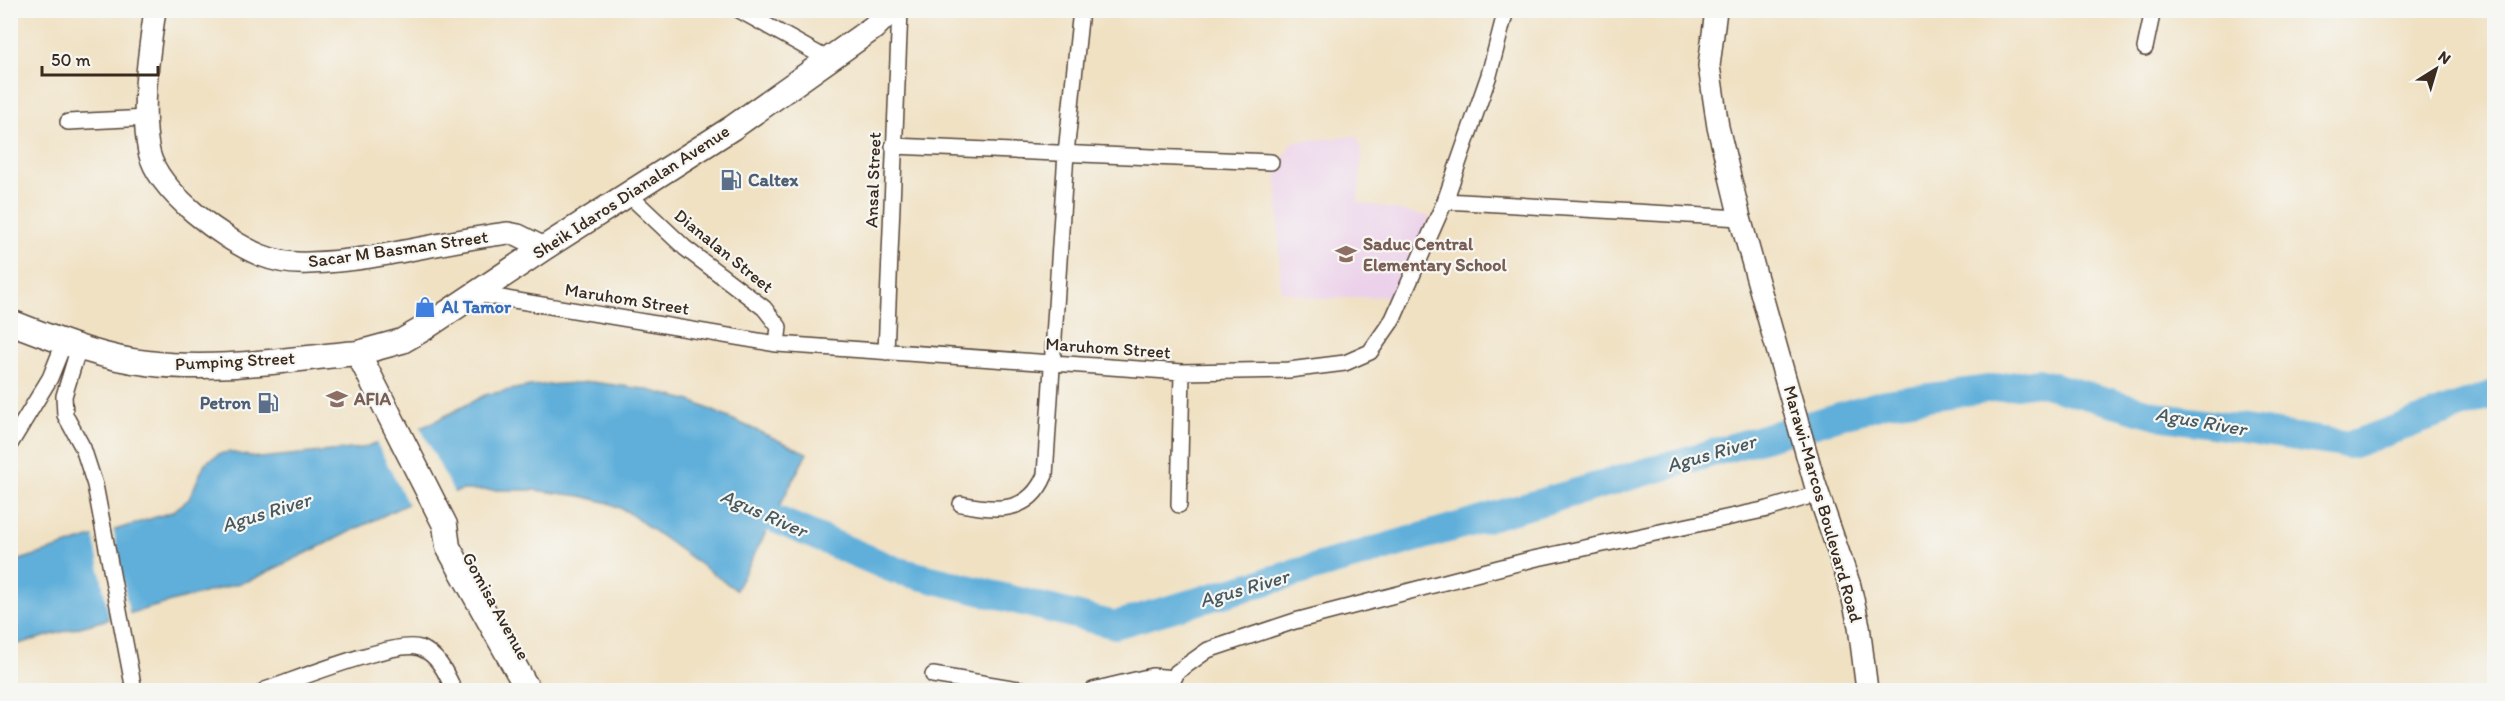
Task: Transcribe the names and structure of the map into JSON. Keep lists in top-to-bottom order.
{
  "streets": {
    "main road": [
      "Sheik Idaros Dianalan Avenue",
      "Sacar M Basman Street",
      "Pumping Street",
      "Marawi-Marcos Boulevard Road",
      "Gomisa Avenue"
    ],
    "street": ["Ansal Street", "Dianalan Street", "Maruhom Street"]
  },
  "crossings": [
    ["Ansal Street", "Maruhom Street"],
    ["Sheik Idaros Dianalan Avenue", "Sacar M Basman Street"],
    ["Sheik Idaros Dianalan Avenue", "Dianalan Street"],
    ["Sheik Idaros Dianalan Avenue", "Maruhom Street"],
    ["Sheik Idaros Dianalan Avenue", "Pumping Street"],
    ["Sheik Idaros Dianalan Avenue", "Gomisa Avenue"],
    ["Dianalan Street", "Maruhom Street"],
    ["Pumping Street", "Gomisa Avenue"]
  ],
  "water": ["Agus River"],
  "places": {
    "fuel station": ["Caltex", "Petron"],
    "school or university": ["Saduc Central Elementary School", "AFIA"],
    "shop": ["Al Tamor"]
  },
  "scale_bar": "50 m",
  "north": "top right"
}
